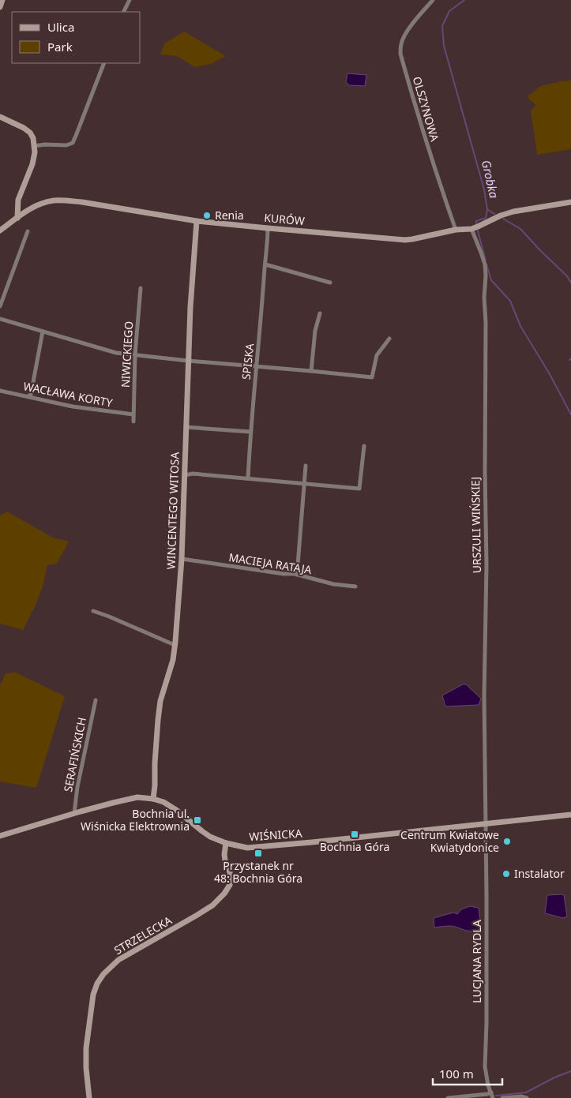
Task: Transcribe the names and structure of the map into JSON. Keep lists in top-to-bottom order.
{
  "streets": {
    "street": [
      "OLSZYNOWA",
      "KURÓW",
      "NIWICKIEGO",
      "SPISKA",
      "WACŁAWA KORTY",
      "WINCENTEGO WITOSA",
      "URSZULI WIŃSKIEJ",
      "MACIEJA RATAJA",
      "SERAFIŃSKICH",
      "WIŚNICKA",
      "STRZELECKA",
      "LUCJANA RYDLA"
    ]
  },
  "crossings": [
    ["OLSZYNOWA", "KURÓW"],
    ["KURÓW", "SPISKA"],
    ["KURÓW", "WINCENTEGO WITOSA"],
    ["KURÓW", "URSZULI WIŃSKIEJ"],
    ["NIWICKIEGO", "WACŁAWA KORTY"],
    ["WINCENTEGO WITOSA", "MACIEJA RATAJA"],
    ["WINCENTEGO WITOSA", "WIŚNICKA"],
    ["URSZULI WIŃSKIEJ", "WIŚNICKA"],
    ["URSZULI WIŃSKIEJ", "LUCJANA RYDLA"],
    ["SERAFIŃSKICH", "WIŚNICKA"],
    ["WIŚNICKA", "STRZELECKA"],
    ["WIŚNICKA", "LUCJANA RYDLA"]
  ],
  "water": ["Grobka"],
  "places": {
    "other": ["Renia", "Centrum Kwiatowe Kwiatydonice", "Instalator"],
    "transit": ["Bochnia ul. Wiśnicka Elektrownia", "Bochnia Góra", "Przystanek nr 48: Bochnia Góra"]
  },
  "legend": ["Ulica", "Park"],
  "scale_bar": "100 m"
}
